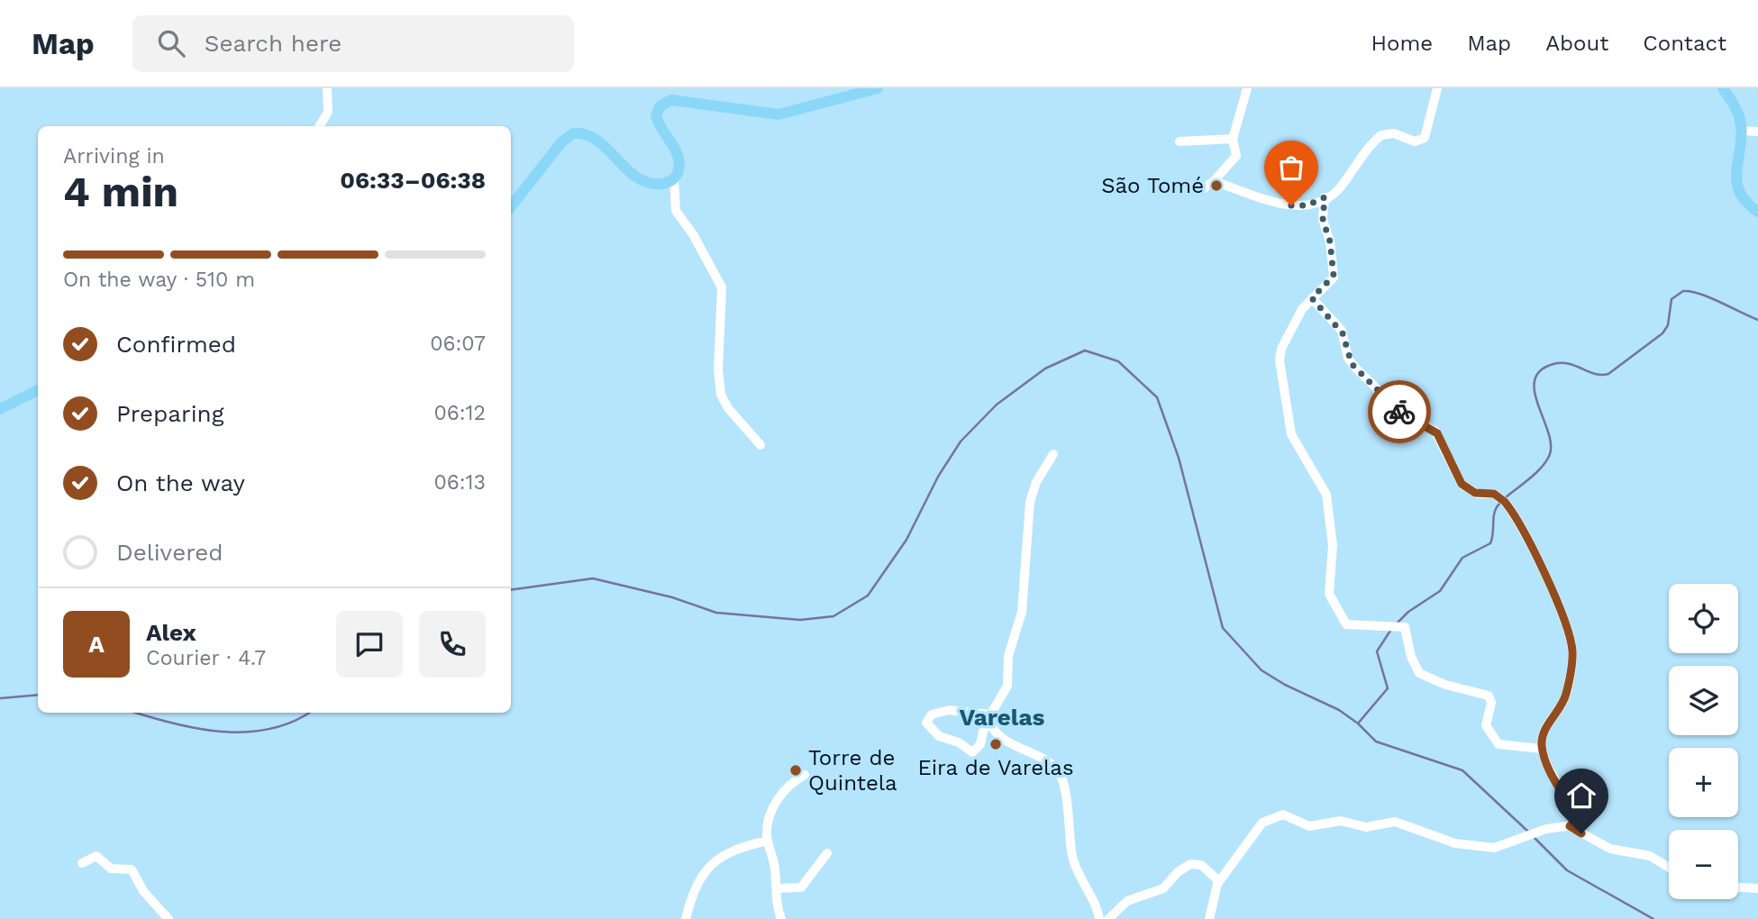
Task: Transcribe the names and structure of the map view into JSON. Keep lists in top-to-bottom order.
{
  "districts": ["Varelas"],
  "places": ["São Tomé", "Eira de Varelas", "Torre de Quintela"],
  "page": {
    "header": "Map",
    "search": "Search here",
    "nav": [
      "Home",
      "Map",
      "About",
      "Contact"
    ],
    "heading": ["4 min", "Arriving in", "06:33–06:38"],
    "panel": ["Alex", "Courier · 4.7"],
    "bar": "On the way · 510 m",
    "list": [
      ["Confirmed", "06:07"],
      ["Preparing", "06:12"],
      ["On the way", "06:13"],
      "Delivered"
    ],
    "map_buttons": ["+", "−"],
    "round": "A"
  }
}
